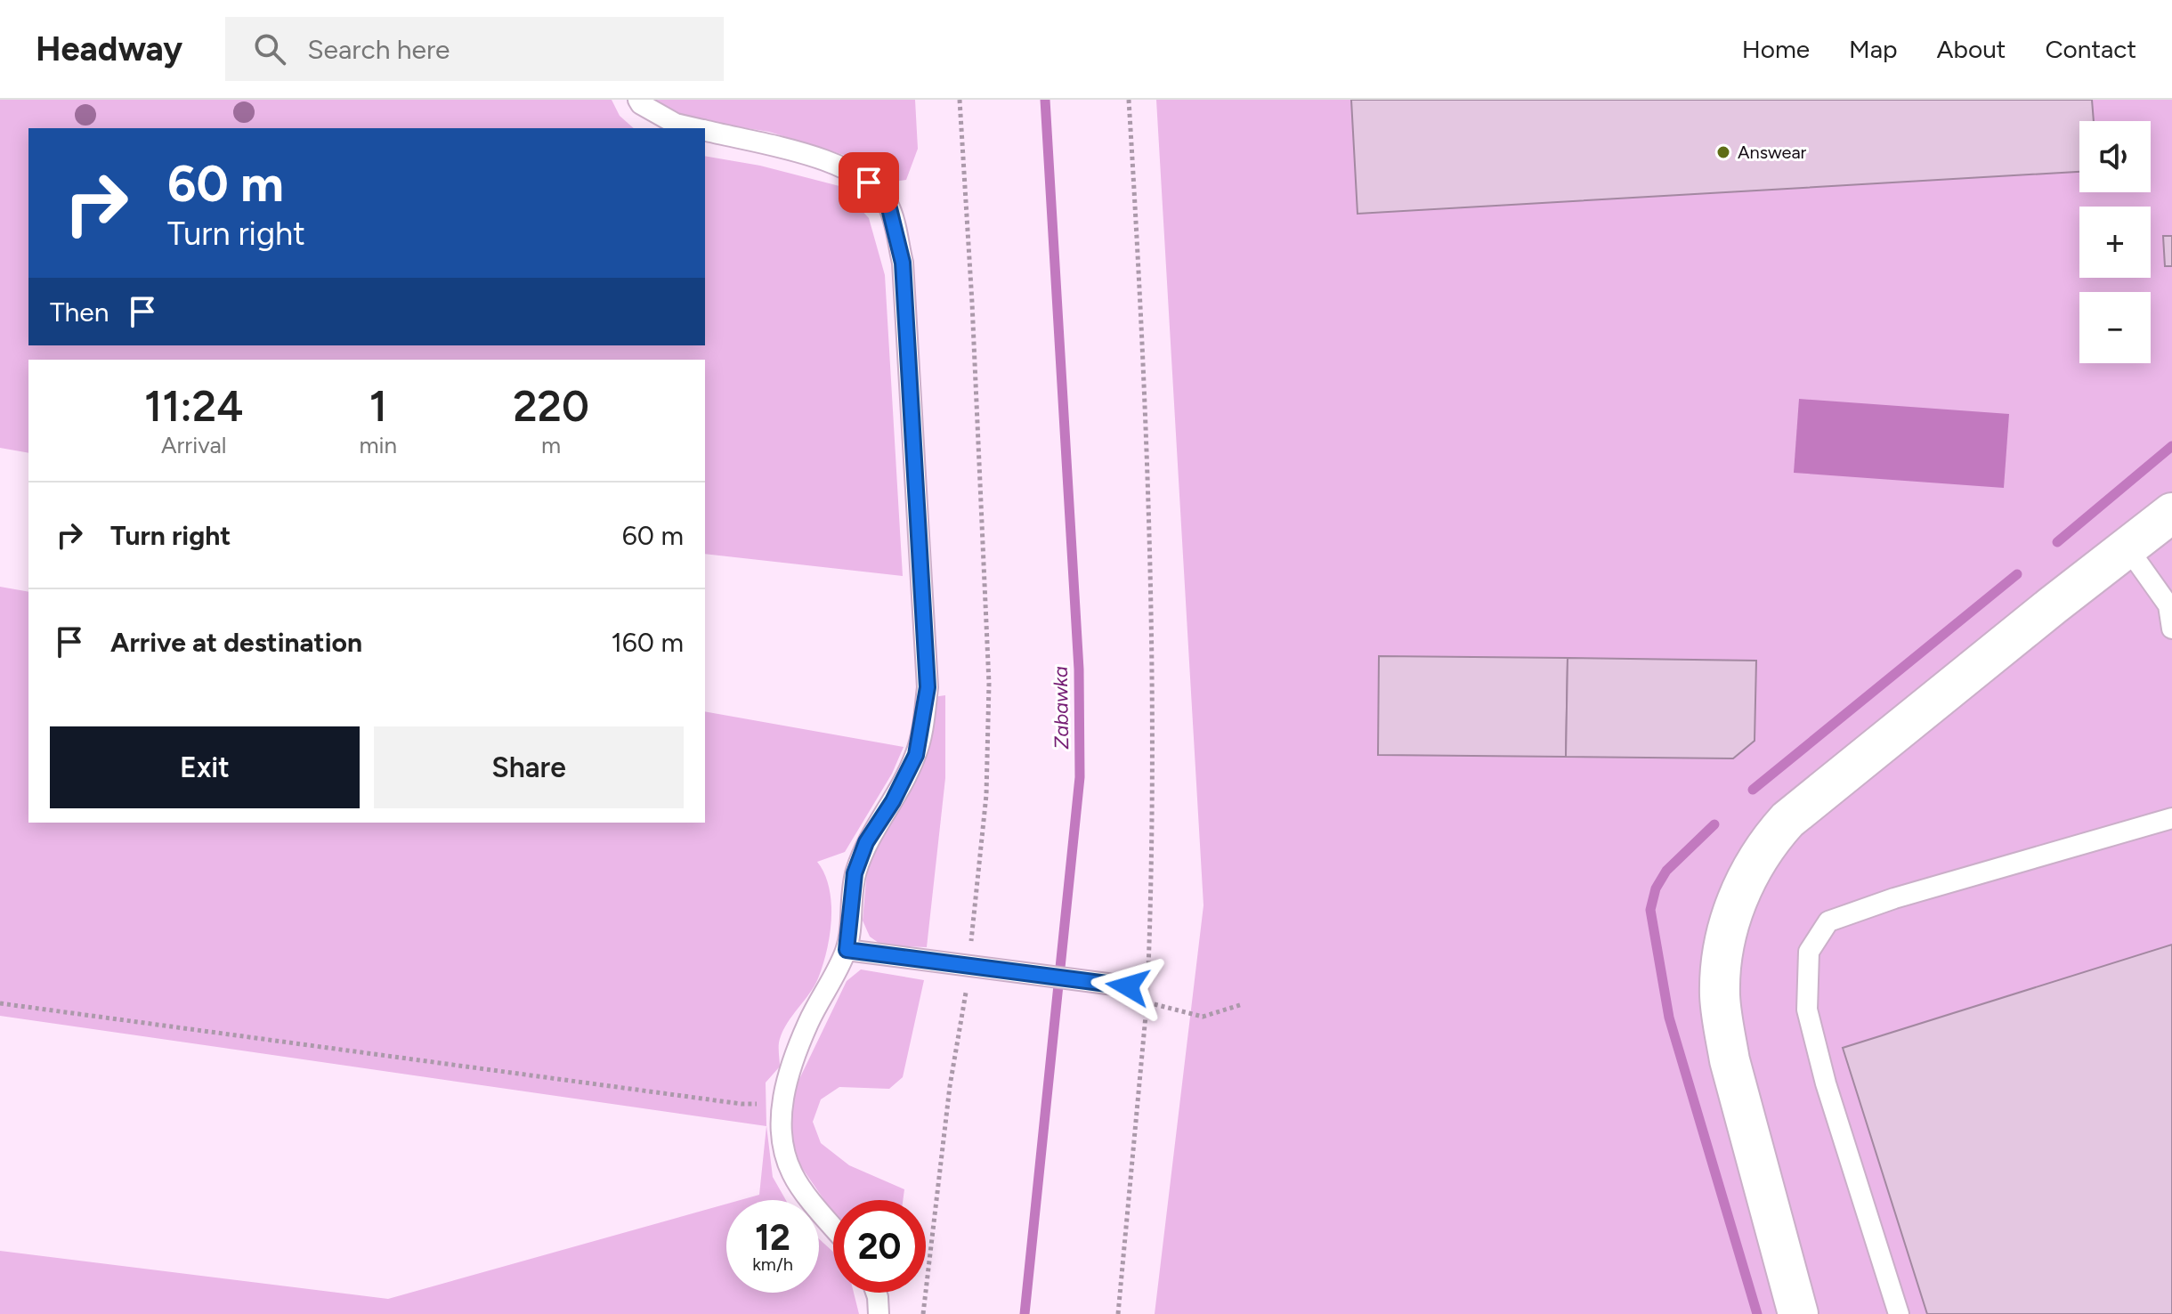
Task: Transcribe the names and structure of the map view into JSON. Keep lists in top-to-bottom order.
{
  "water": ["Zabawka"],
  "places": ["Answear"],
  "page": {
    "header": "Headway",
    "search": "Search here",
    "nav": [
      "Home",
      "Map",
      "About",
      "Contact"
    ],
    "map_buttons": ["+", "−"],
    "turn": ["60 m", "Turn right"],
    "then": "Then",
    "eta": [
      "11:24",
      "Arrival",
      "1",
      "min",
      "220",
      "m"
    ],
    "list": [
      {
        "name": "Turn right",
        "value": "60 m"
      },
      {
        "name": "Arrive at destination",
        "value": "160 m"
      }
    ],
    "buttons": ["Exit", "Share"],
    "speed": "12 km/h",
    "limit": "20"
  }
}
